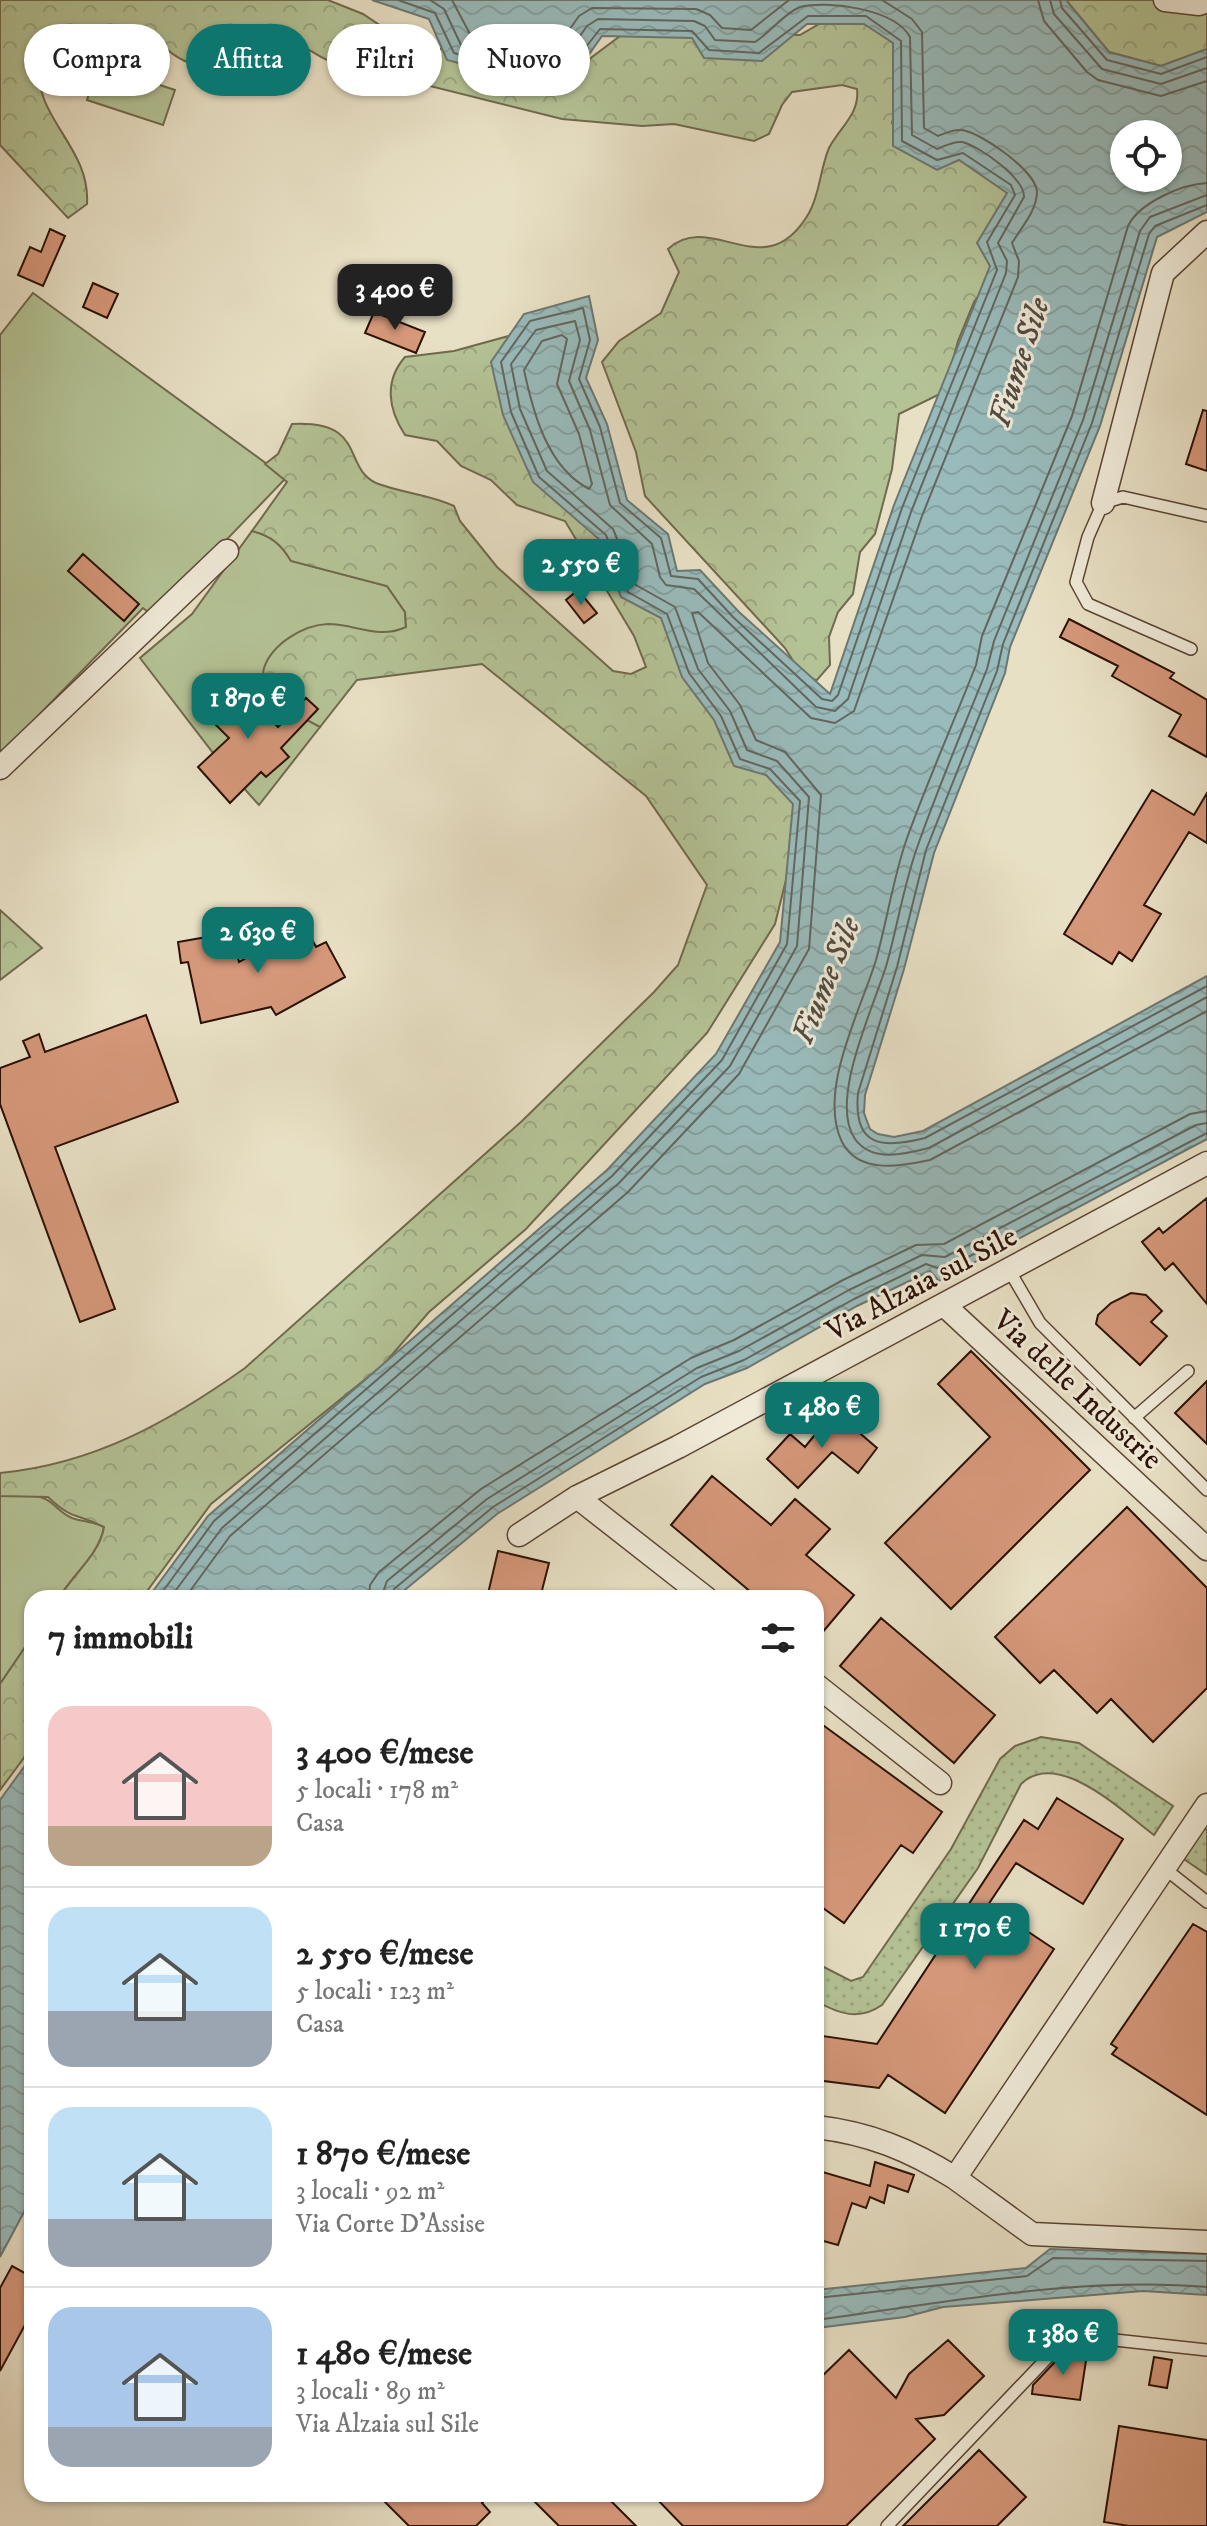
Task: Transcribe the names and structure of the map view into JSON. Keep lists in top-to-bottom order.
{
  "streets": {
    "street": ["Via Alzaia sul Sile", "Via delle Industrie"]
  },
  "crossings": [
    ["Via Alzaia sul Sile", "Via delle Industrie"]
  ],
  "water": ["Fiume Sile"],
  "page": {
    "chip": [
      "Compra",
      "Affitta",
      "Filtri",
      "Nuovo"
    ],
    "price": [
      "3 400 €",
      "2 550 €",
      "1 870 €",
      "2 630 €",
      "1 480 €",
      "1 170 €",
      "1 380 €"
    ],
    "heading": "7 immobili",
    "list": [
      {
        "name": "3 400 €/mese",
        "note": "5 locali · 178 m² · Casa"
      },
      {
        "name": "2 550 €/mese",
        "note": "5 locali · 123 m² · Casa"
      },
      {
        "name": "1 870 €/mese",
        "note": "3 locali · 92 m² · Via Corte D'Assise"
      },
      {
        "name": "1 480 €/mese",
        "note": "3 locali · 89 m² · Via Alzaia sul Sile"
      }
    ]
  }
}
